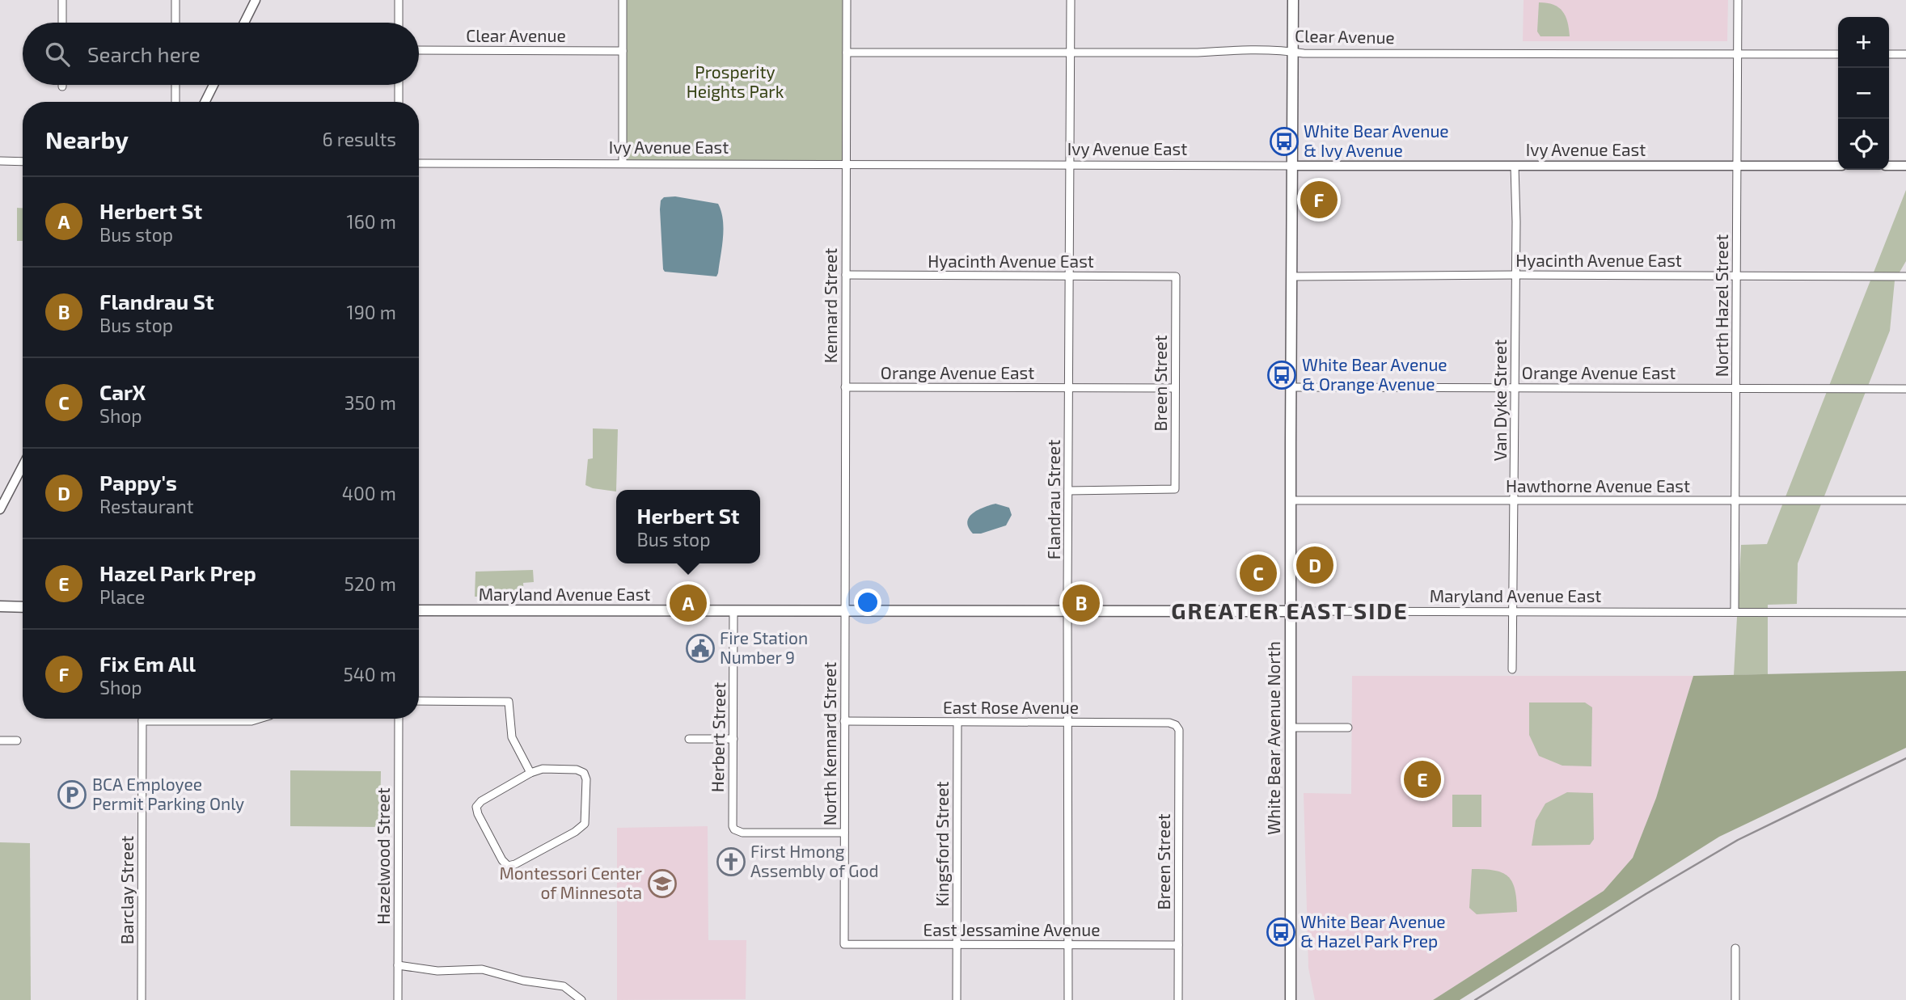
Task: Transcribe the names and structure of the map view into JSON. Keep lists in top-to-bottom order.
{
  "streets": {
    "main road": ["Maryland Avenue East", "White Bear Avenue North"],
    "street": [
      "Clear Avenue",
      "Ivy Avenue East",
      "Hyacinth Avenue East",
      "Kennard Street",
      "North Hazel Street",
      "Orange Avenue East",
      "Breen Street",
      "Van Dyke Street",
      "Hawthorne Avenue East",
      "Flandrau Street",
      "East Rose Avenue",
      "Herbert Street",
      "North Kennard Street",
      "Kingsford Street",
      "Hazelwood Street",
      "Barclay Street",
      "East Jessamine Avenue"
    ]
  },
  "crossings": [
    ["Clear Avenue", "Kennard Street"],
    ["Clear Avenue", "North Hazel Street"],
    ["Clear Avenue", "Flandrau Street"],
    ["Clear Avenue", "White Bear Avenue North"],
    ["Ivy Avenue East", "Kennard Street"],
    ["Ivy Avenue East", "North Hazel Street"],
    ["Ivy Avenue East", "Van Dyke Street"],
    ["Ivy Avenue East", "Flandrau Street"],
    ["Ivy Avenue East", "White Bear Avenue North"],
    ["Hyacinth Avenue East", "Kennard Street"],
    ["Hyacinth Avenue East", "North Hazel Street"],
    ["Hyacinth Avenue East", "Breen Street"],
    ["Hyacinth Avenue East", "Van Dyke Street"],
    ["Hyacinth Avenue East", "Flandrau Street"],
    ["Hyacinth Avenue East", "White Bear Avenue North"],
    ["Kennard Street", "Orange Avenue East"],
    ["Kennard Street", "Maryland Avenue East"],
    ["Kennard Street", "North Kennard Street"],
    ["North Hazel Street", "Orange Avenue East"],
    ["North Hazel Street", "Hawthorne Avenue East"],
    ["North Hazel Street", "Maryland Avenue East"],
    ["Orange Avenue East", "Breen Street"],
    ["Orange Avenue East", "Van Dyke Street"],
    ["Orange Avenue East", "Flandrau Street"],
    ["Orange Avenue East", "White Bear Avenue North"],
    ["Breen Street", "Flandrau Street"],
    ["Breen Street", "East Rose Avenue"],
    ["Breen Street", "East Jessamine Avenue"],
    ["Van Dyke Street", "Hawthorne Avenue East"],
    ["Van Dyke Street", "Maryland Avenue East"],
    ["Hawthorne Avenue East", "White Bear Avenue North"],
    ["Flandrau Street", "Maryland Avenue East"],
    ["Flandrau Street", "East Rose Avenue"],
    ["Flandrau Street", "East Jessamine Avenue"],
    ["Maryland Avenue East", "Herbert Street"],
    ["Maryland Avenue East", "White Bear Avenue North"],
    ["Maryland Avenue East", "North Kennard Street"],
    ["East Rose Avenue", "North Kennard Street"],
    ["East Rose Avenue", "Kingsford Street"],
    ["Herbert Street", "North Kennard Street"],
    ["North Kennard Street", "East Jessamine Avenue"],
    ["Kingsford Street", "East Jessamine Avenue"]
  ],
  "districts": ["GREATER EAST SIDE"],
  "parks": ["Prosperity Heights Park"],
  "places": {
    "bus stop": ["White Bear Avenue & Ivy Avenue", "White Bear Avenue & Orange Avenue", "White Bear Avenue & Hazel Park Prep"],
    "public building": ["Fire Station Number 9"],
    "parking": ["BCA Employee Permit Parking Only"],
    "church": ["First Hmong Assembly of God"],
    "school or university": ["Montessori Center of Minnesota"]
  },
  "page": {
    "map_buttons": ["+", "−"],
    "search": "Search here",
    "heading": ["Nearby", "6 results"],
    "list": [
      {
        "mark": "A",
        "name": "Herbert St",
        "note": "Bus stop",
        "value": "160 m"
      },
      {
        "mark": "B",
        "name": "Flandrau St",
        "note": "Bus stop",
        "value": "190 m"
      },
      {
        "mark": "C",
        "name": "CarX",
        "note": "Shop",
        "value": "350 m"
      },
      {
        "mark": "D",
        "name": "Pappy's",
        "note": "Restaurant",
        "value": "400 m"
      },
      {
        "mark": "E",
        "name": "Hazel Park Prep",
        "note": "Place",
        "value": "520 m"
      },
      {
        "mark": "F",
        "name": "Fix Em All",
        "note": "Shop",
        "value": "540 m"
      }
    ],
    "pins": [
      "F",
      "D",
      "C",
      "A",
      "B",
      "E"
    ],
    "popup": ["Herbert St", "Bus stop"]
  }
}
